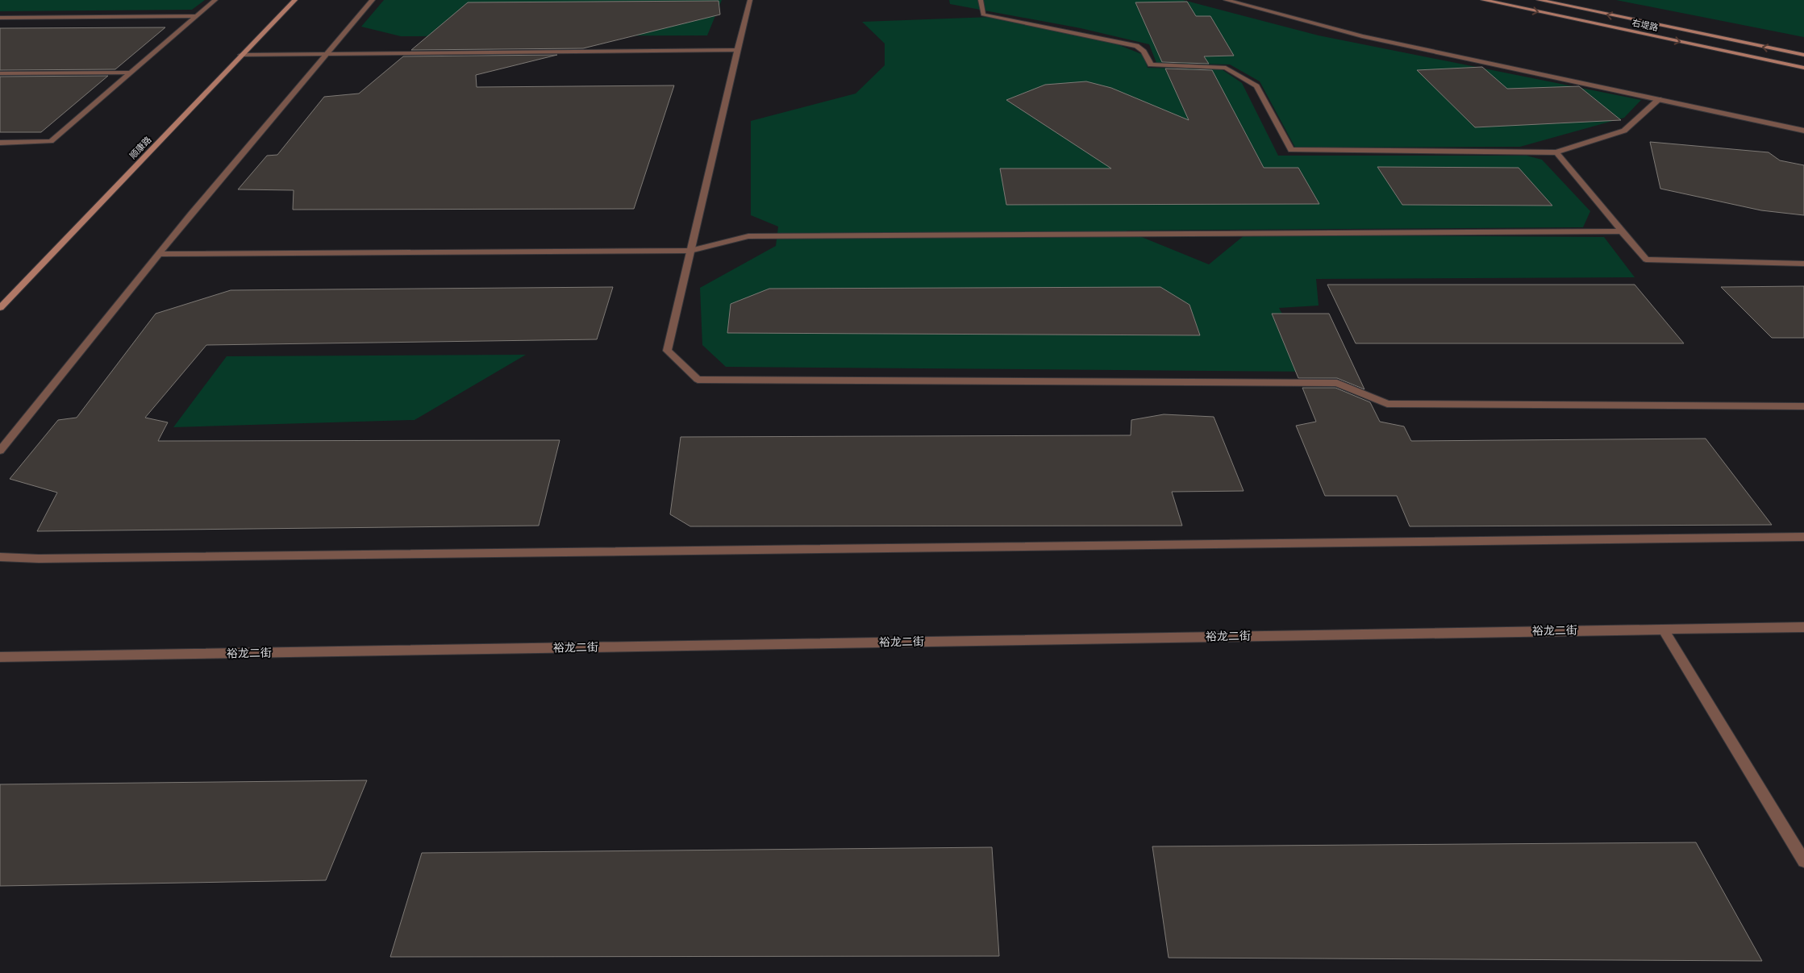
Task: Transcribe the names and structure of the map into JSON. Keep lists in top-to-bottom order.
{
  "streets": {
    "street": ["右堤路", "顺康路", "裕龙二街"]
  }
}
